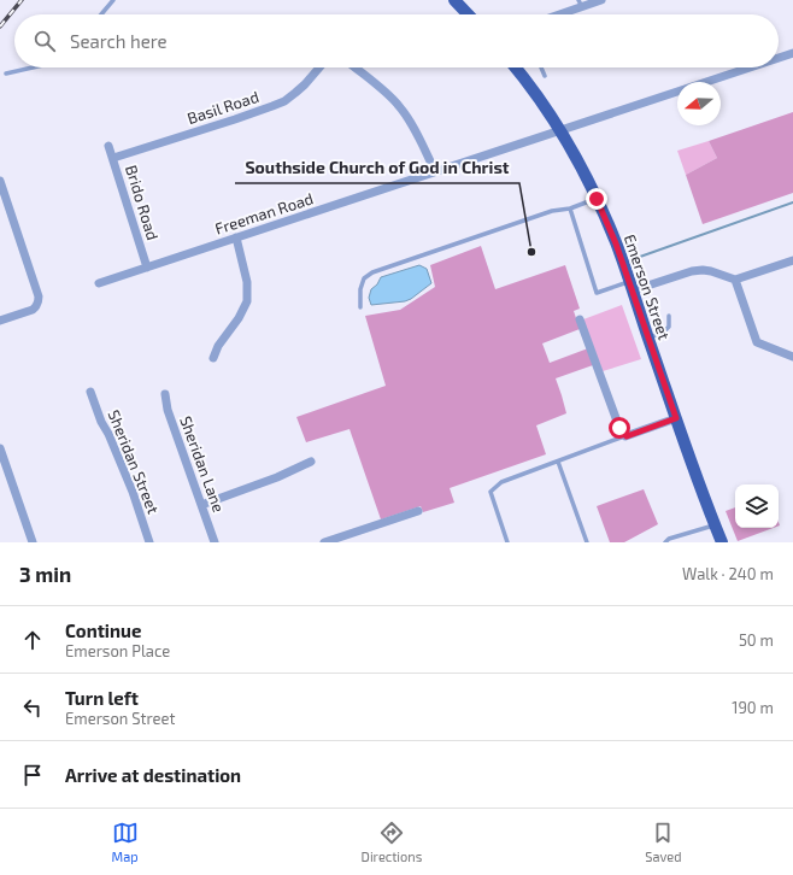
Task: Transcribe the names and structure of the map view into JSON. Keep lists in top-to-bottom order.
{
  "streets": {
    "main road": ["Emerson Street"],
    "street": [
      "Basil Road",
      "Brido Road",
      "Freeman Road",
      "Sheridan Street",
      "Sheridan Lane"
    ]
  },
  "crossings": [
    ["Basil Road", "Brido Road"],
    ["Brido Road", "Freeman Road"],
    ["Freeman Road", "Emerson Street"]
  ],
  "places": ["Southside Church of God in Christ"],
  "north": "left",
  "page": {
    "search": "Search here",
    "heading": ["3 min", "Walk · 240 m"],
    "list": [
      ["Continue", "Emerson Place", "50 m"],
      ["Turn left", "Emerson Street", "190 m"],
      "Arrive at destination"
    ],
    "nav": ["Map", "Directions", "Saved"]
  }
}
